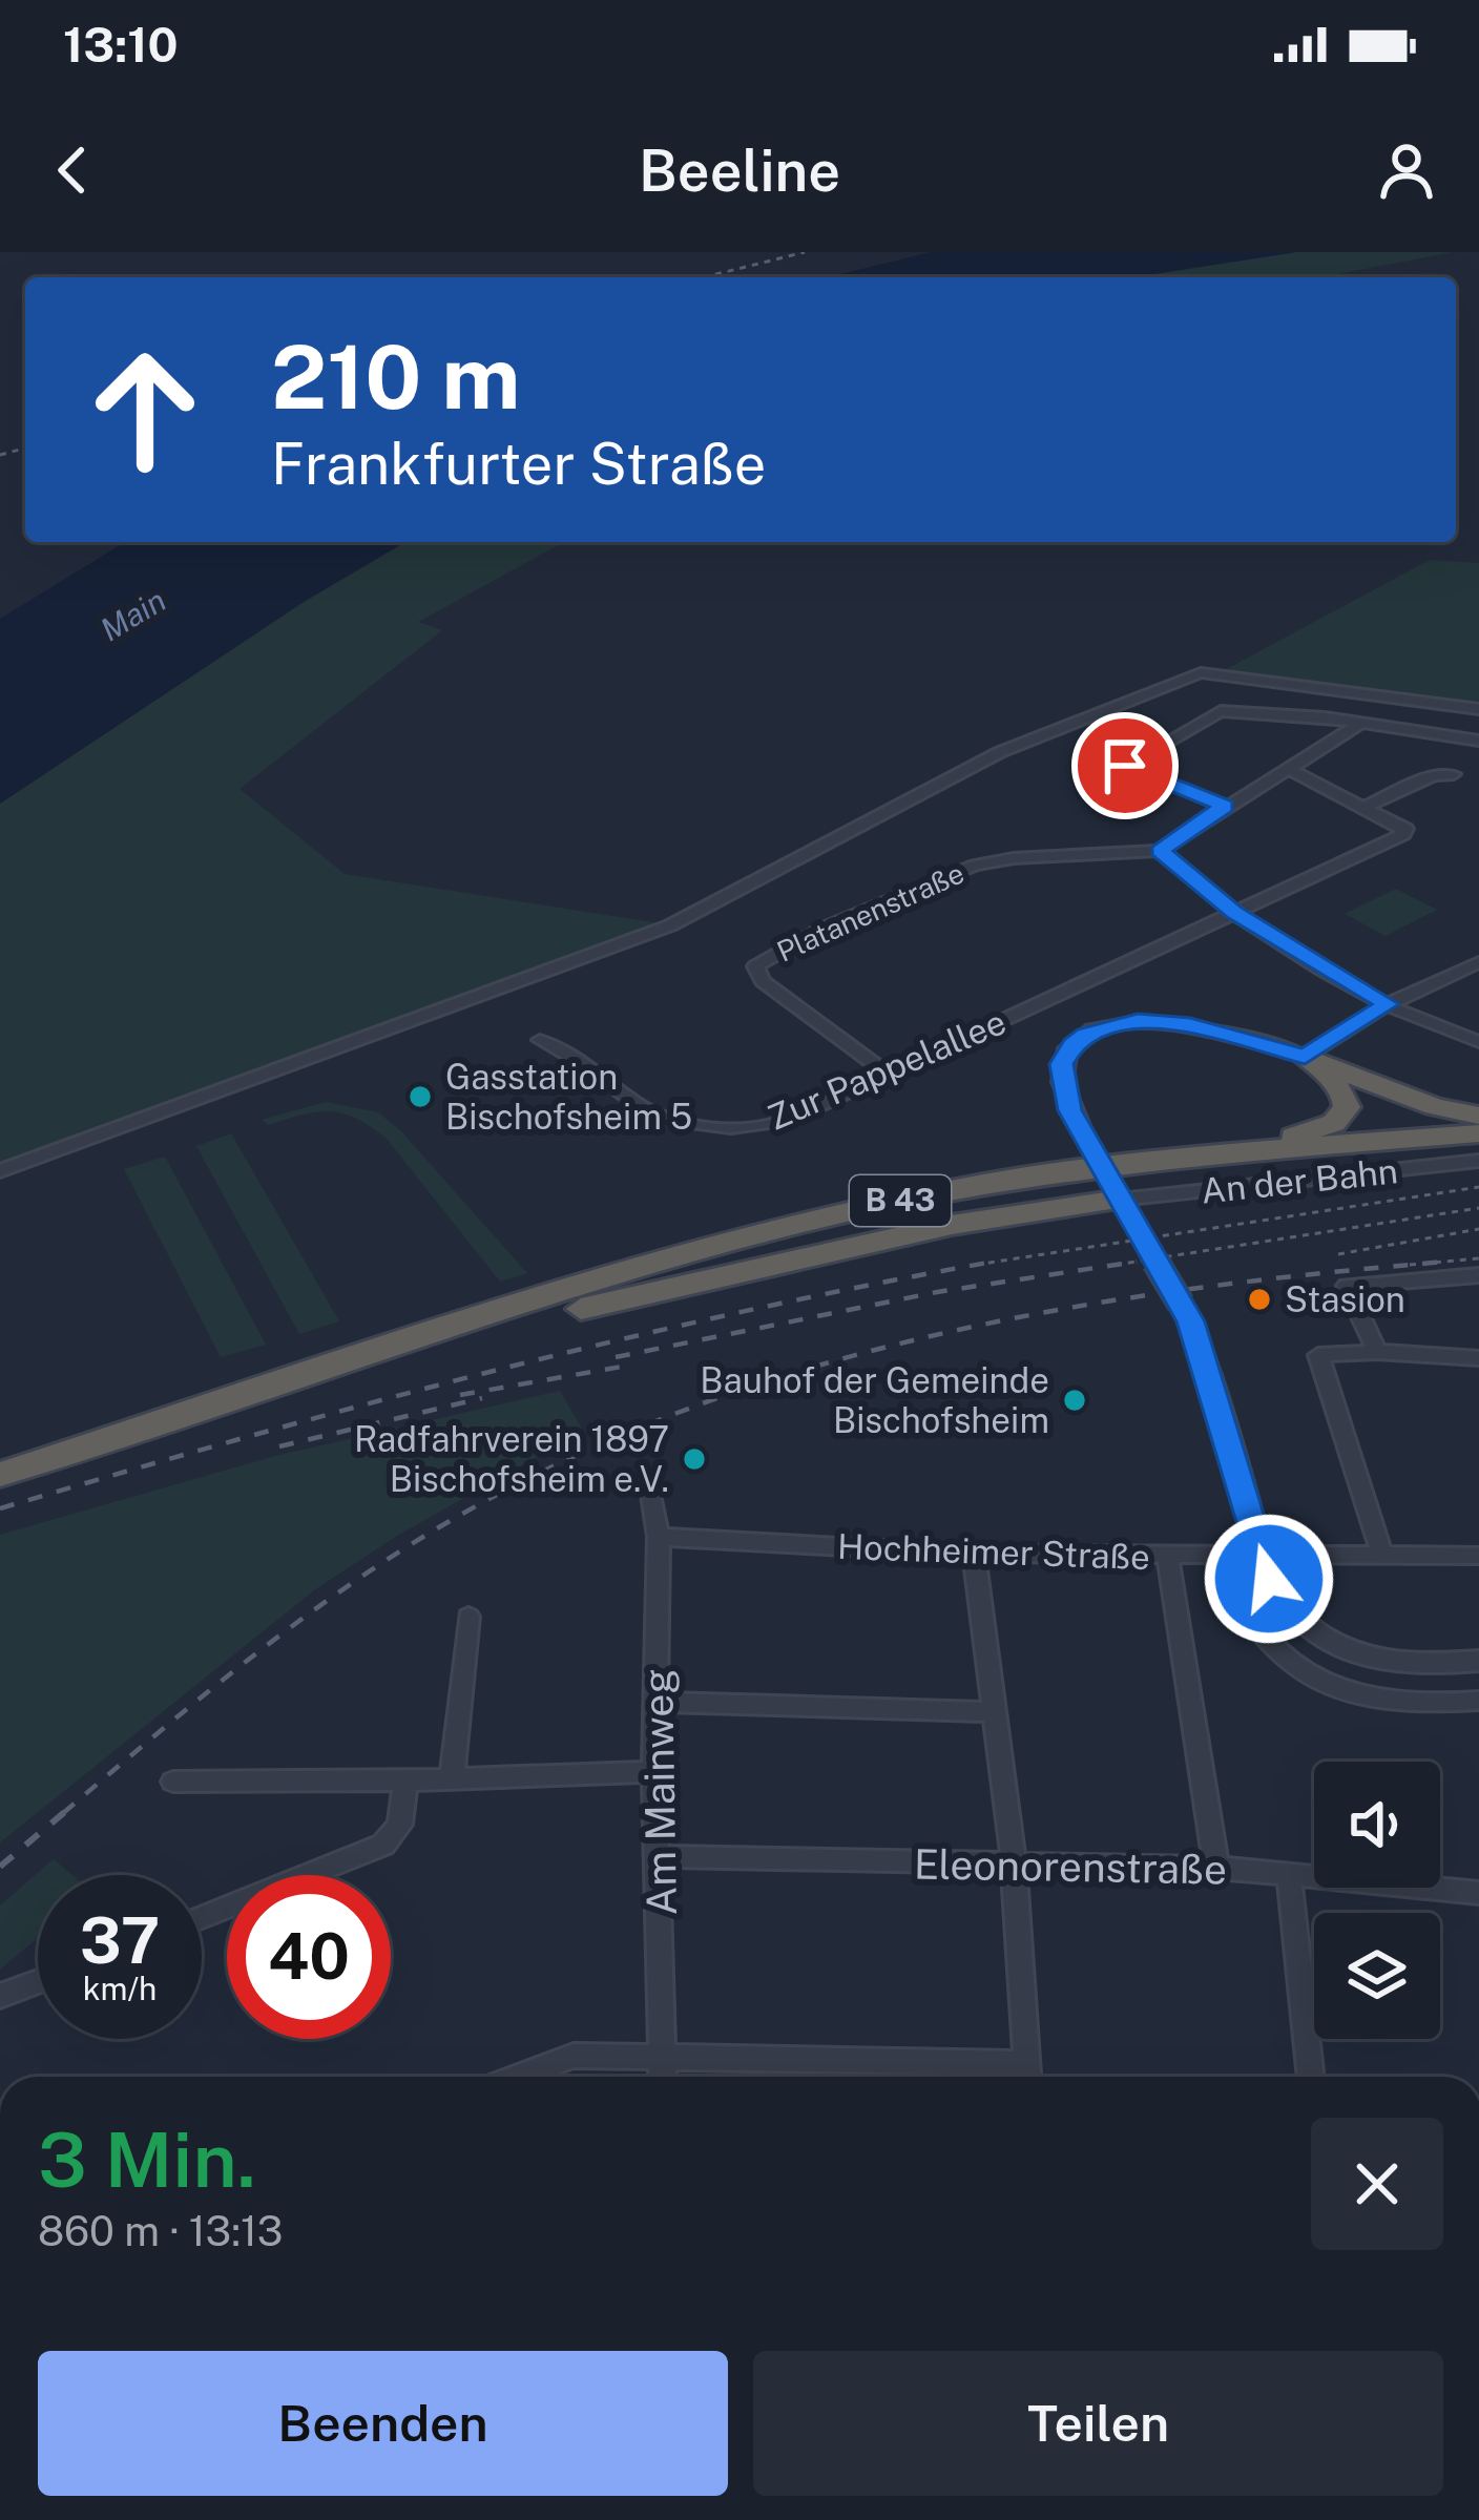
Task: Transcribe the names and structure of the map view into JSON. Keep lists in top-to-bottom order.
{
  "streets": {
    "highway": ["B 43"],
    "street": [
      "Platanenstraße",
      "Zur Pappelallee",
      "An der Bahn",
      "Hochheimer Straße",
      "Am Mainweg",
      "Eleonorenstraße"
    ]
  },
  "crossings": [
    ["Platanenstraße", "Zur Pappelallee"],
    ["Hochheimer Straße", "Am Mainweg"],
    ["Am Mainweg", "Eleonorenstraße"]
  ],
  "water": ["Main"],
  "places": [
    "Gasstation Bischofsheim 5",
    "Stasion",
    "Bauhof der Gemeinde Bischofsheim",
    "Radfahrverein 1897 Bischofsheim e.V."
  ],
  "page": {
    "status": "13:10",
    "header": "Beeline",
    "turn": ["210 m", "Frankfurter Straße"],
    "speed": "37 km/h",
    "limit": "40",
    "heading": ["3 Min.", "860 m · 13:13"],
    "buttons": ["Beenden", "Teilen"]
  }
}
